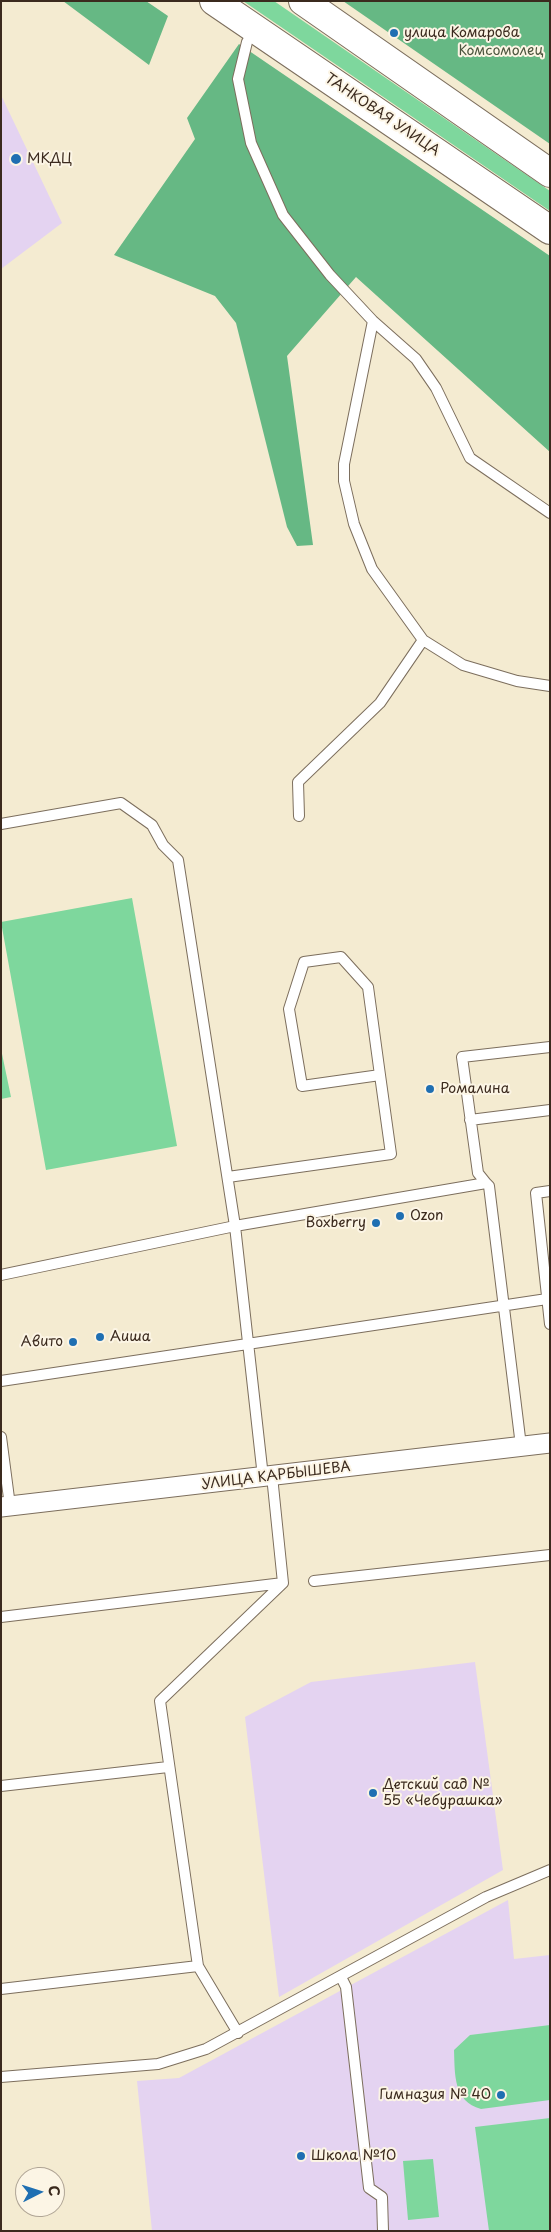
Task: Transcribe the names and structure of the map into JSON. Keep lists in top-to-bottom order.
{
  "streets": {
    "main road": ["ТАНКОВАЯ УЛИЦА"],
    "street": ["УЛИЦА КАРБЫШЕВА"]
  },
  "parks": ["Комсомолец"],
  "places": [
    "улица Комарова",
    "МКДЦ",
    "Ромалина",
    "Ozon",
    "Boxberry",
    "Аиша",
    "Авито",
    "Детский сад № 55 «Чебурашка»",
    "Гимназия № 40",
    "Школа №10"
  ],
  "north": "right"
}
